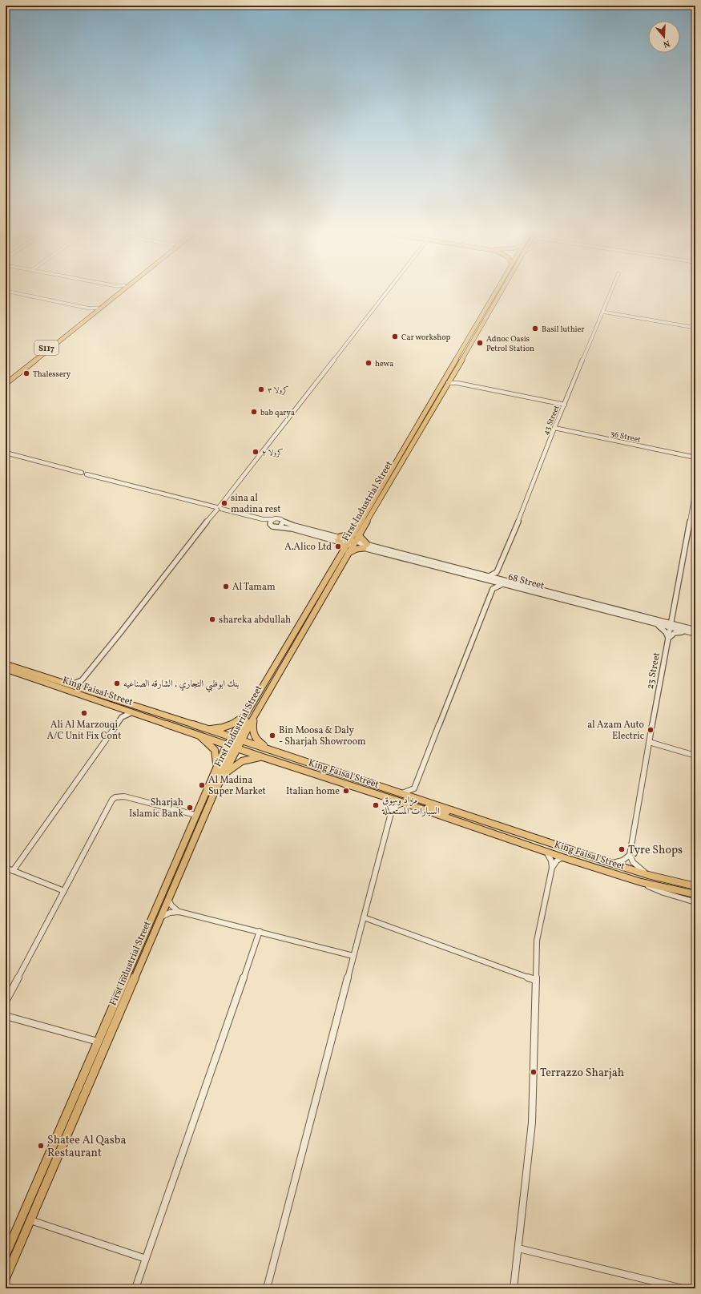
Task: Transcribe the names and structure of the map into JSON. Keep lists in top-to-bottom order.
{
  "streets": {
    "main road": ["S117", "First Industrial Street", "King Faisal Street"],
    "street": [
      "43 Street",
      "36 Street",
      "68 Street",
      "23 Street"
    ]
  },
  "crossings": [
    ["43 Street", "36 Street"],
    ["First Industrial Street", "68 Street"],
    ["First Industrial Street", "King Faisal Street"],
    ["68 Street", "23 Street"]
  ],
  "places": [
    "Basil luthier",
    "Car workshop",
    "Adnoc Oasis Petrol Station",
    "hewa",
    "Thalessery",
    "كرولا ٣",
    "bab qarya",
    "كرولا ٢",
    "sina al madina rest",
    "A.Alico Ltd",
    "Al Tamam",
    "shareka abdullah",
    "بنك ابوظبي التجاري . الشارقه الصناعيه",
    "Ali Al Marzouqi A/C Unit Fix Cont",
    "al Azam Auto Electric",
    "Bin Moosa & Daly - Sharjah Showroom",
    "Al Madina Super Market",
    "Italian home",
    "مزاد وسوق السيارات المستعملة",
    "Sharjah Islamic Bank",
    "Tyre Shops",
    "Terrazzo Sharjah",
    "Shatee Al Qasba Restaurant"
  ],
  "north": "bottom"
}
